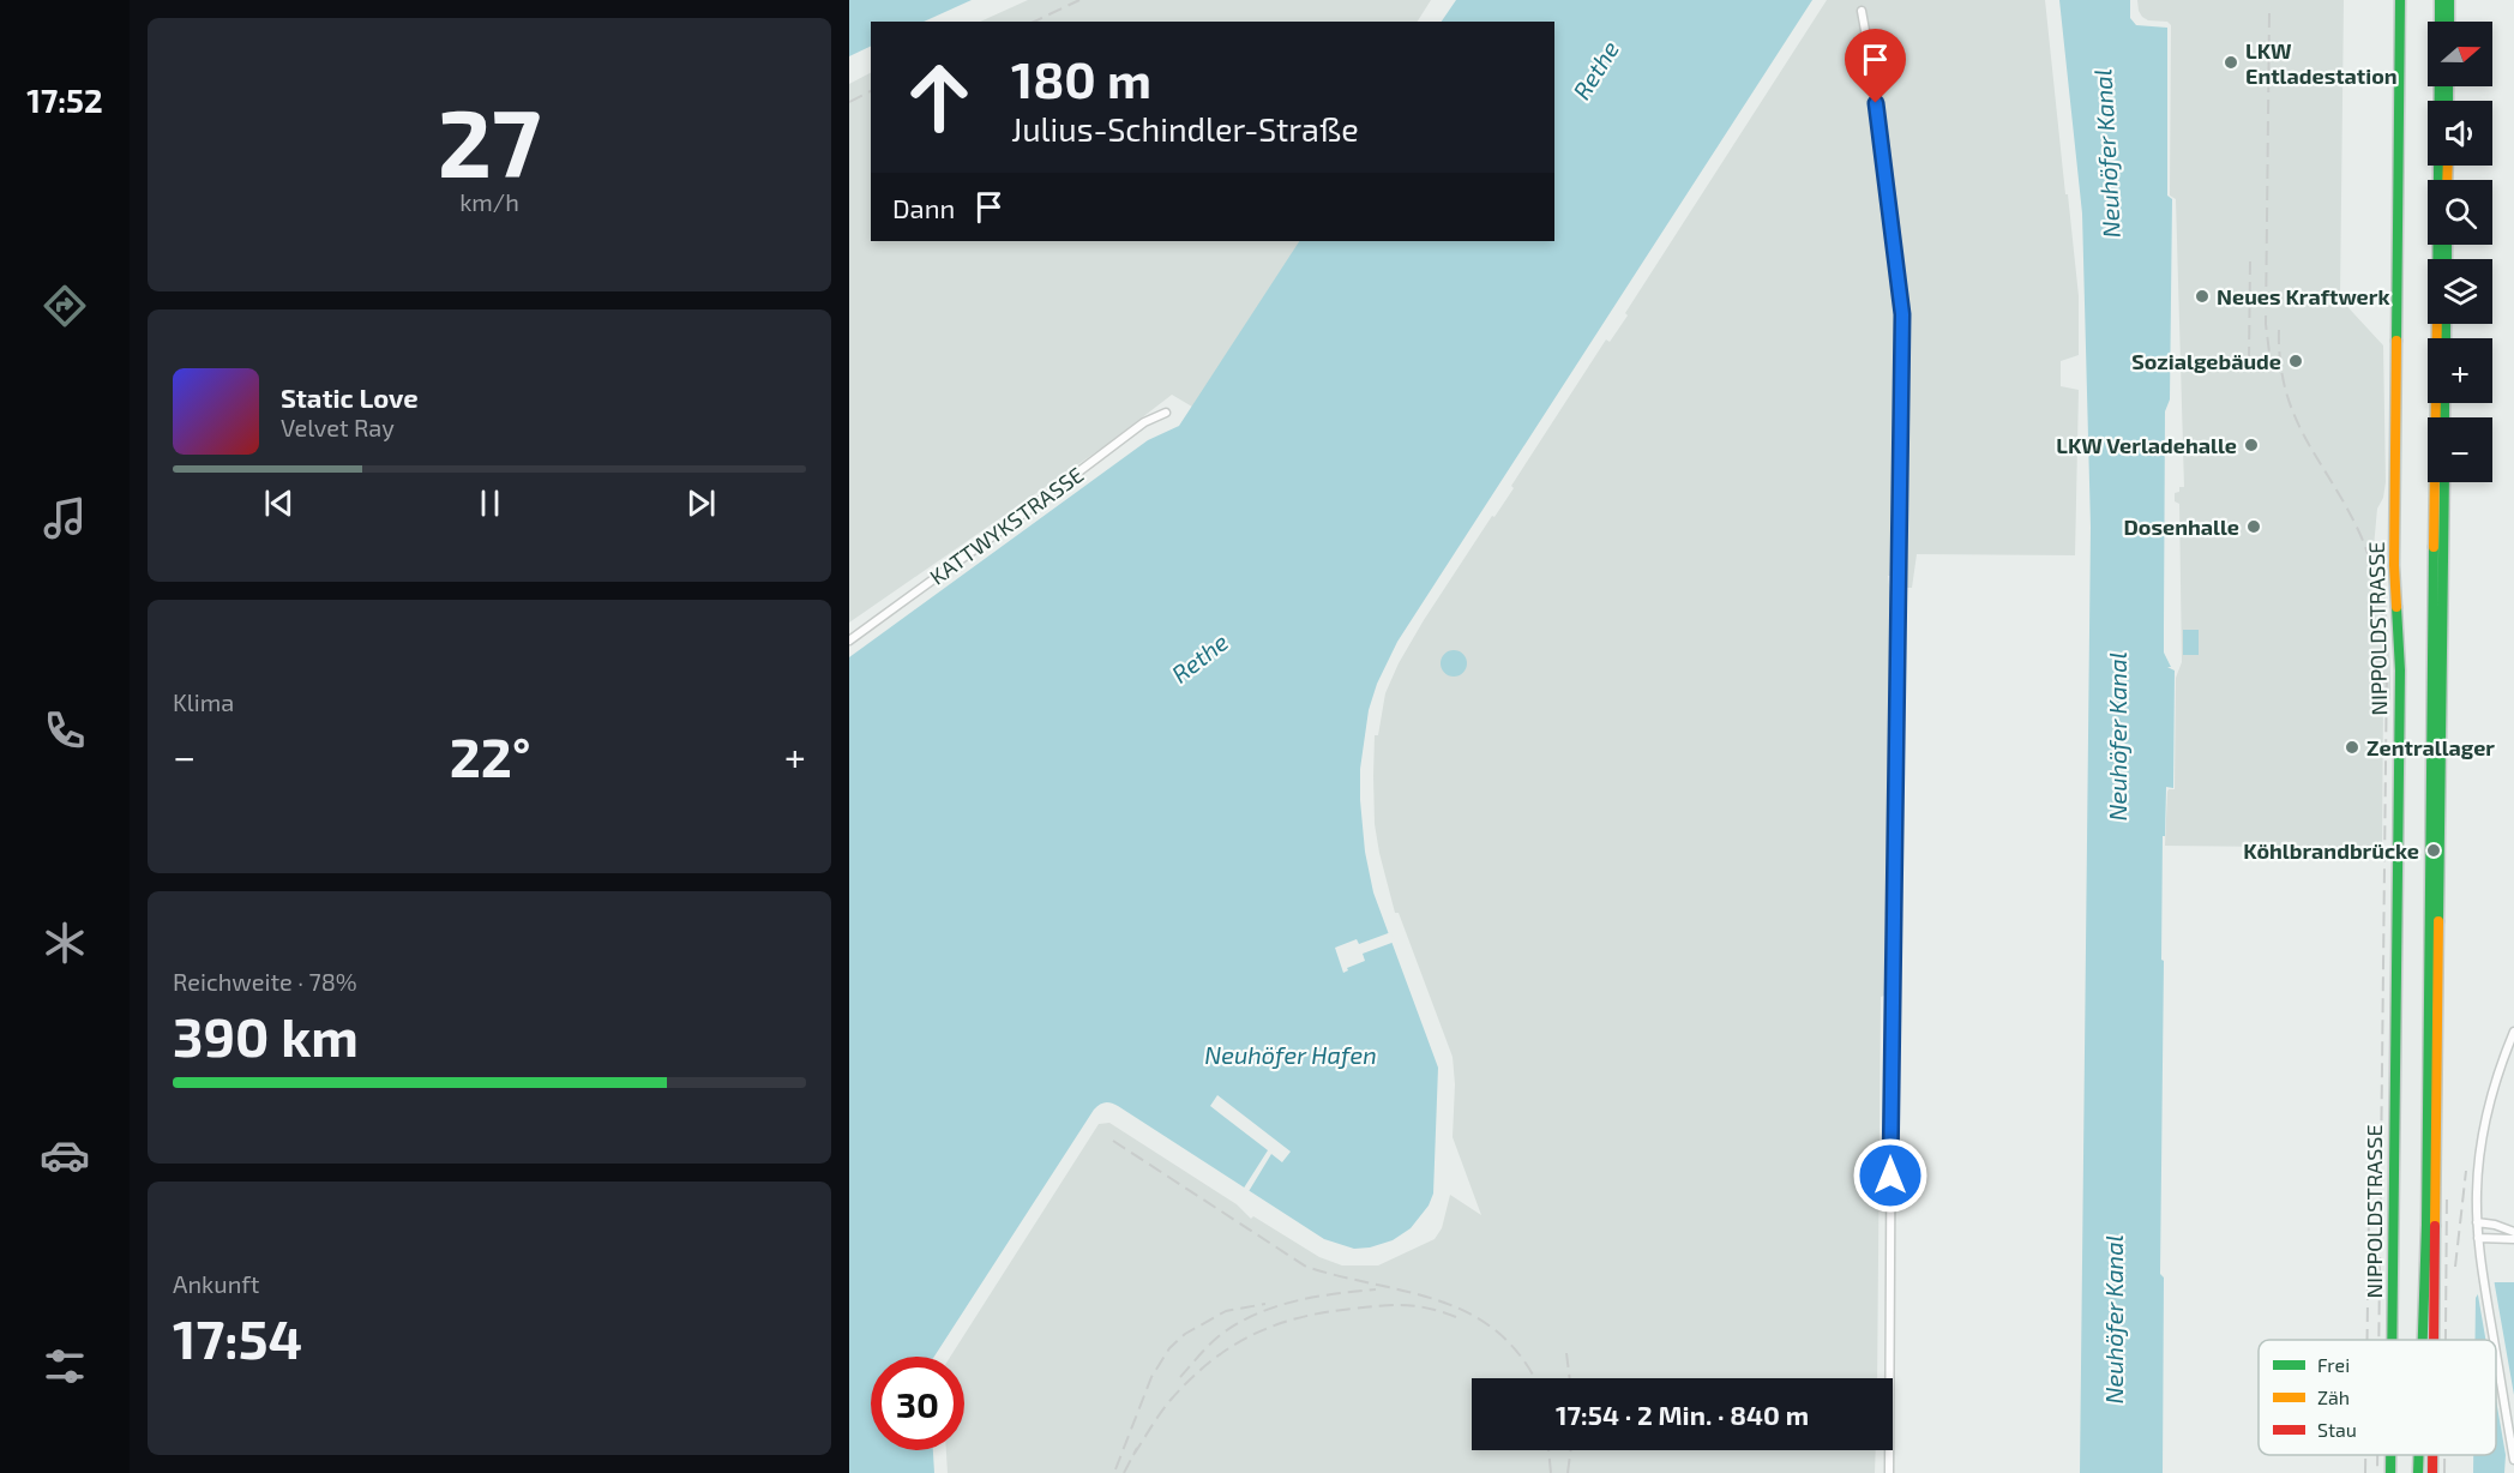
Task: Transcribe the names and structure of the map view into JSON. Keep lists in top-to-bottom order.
{
  "streets": {
    "main road": ["NIPPOLDSTRASSE"],
    "street": ["KATTWYKSTRASSE"]
  },
  "water": ["Rethe", "Neuhöfer Kanal", "Neuhöfer Hafen"],
  "places": [
    "LKW Entladestation",
    "Neues Kraftwerk",
    "Sozialgebäude",
    "LKW Verladehalle",
    "Dosenhalle",
    "Zentrallager",
    "Köhlbrandbrücke"
  ],
  "legend": ["Frei", "Zäh", "Stau"],
  "north": "right",
  "page": {
    "tabs": "17:52",
    "tile": [
      ["27", "km/h"],
      "Klima",
      ["Reichweite · 78%", "390 km"],
      ["Ankunft", "17:54"]
    ],
    "map_buttons": ["+", "−"],
    "turn": ["180 m", "Julius-Schindler-Straße"],
    "then": "Dann",
    "song": ["Static Love", "Velvet Ray"],
    "heat": ["−", "22°", "+"],
    "limit": "30",
    "trip": "17:54 · 2 Min. · 840 m"
  }
}
